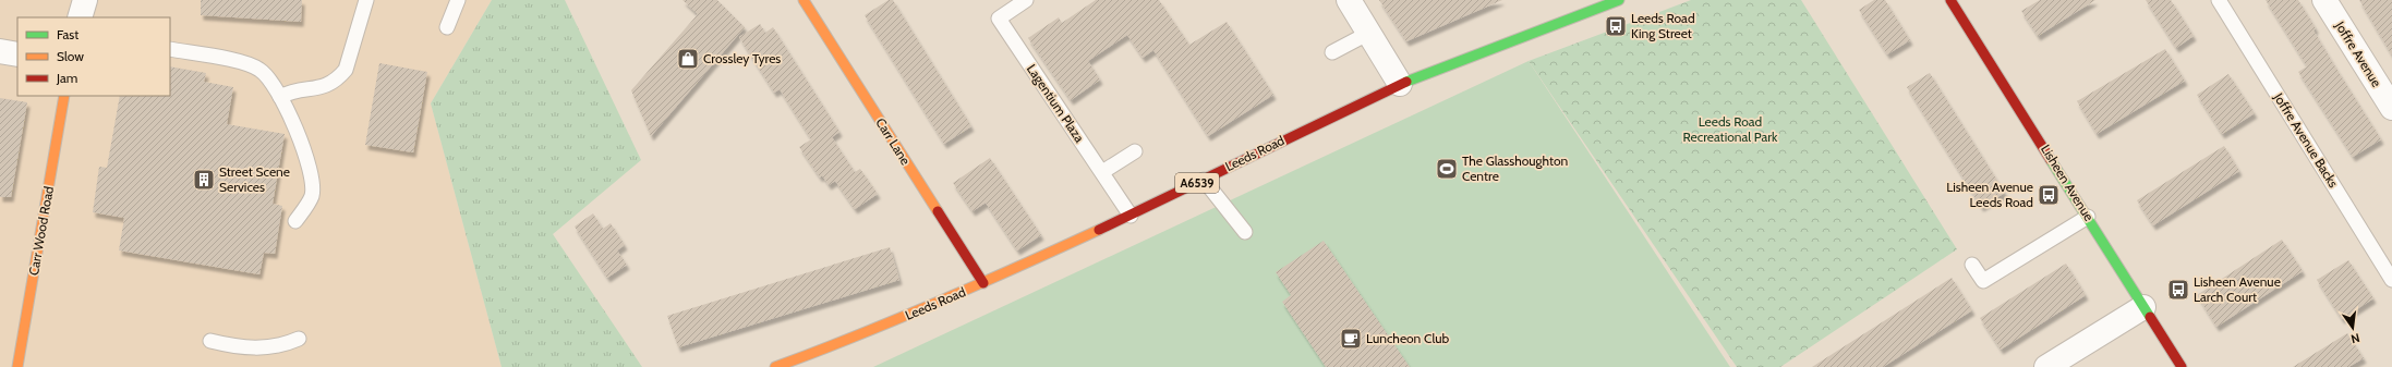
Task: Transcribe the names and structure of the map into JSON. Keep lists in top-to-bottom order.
{
  "streets": {
    "street": [
      "Joffre Avenue",
      "Carr Lane",
      "Leeds Road",
      "A6539",
      "Lisheen Avenue",
      "Carr Wood Road"
    ],
    "lane": ["Lagentium Plaza", "Joffre Avenue Backs"]
  },
  "crossings": [
    ["Lagentium Plaza", "Leeds Road"],
    ["Carr Lane", "Leeds Road"]
  ],
  "parks": ["Leeds Road Recreational Park"],
  "places": {
    "bus stop": ["Leeds Road King Street", "Lisheen Avenue Leeds Road", "Lisheen Avenue Larch Court"],
    "shop": ["Crossley Tyres"],
    "sports": ["The Glasshoughton Centre"],
    "building": ["Street Scene Services"],
    "cafe": ["Luncheon Club"]
  },
  "legend": ["Fast", "Slow", "Jam"],
  "north": "bottom"
}
